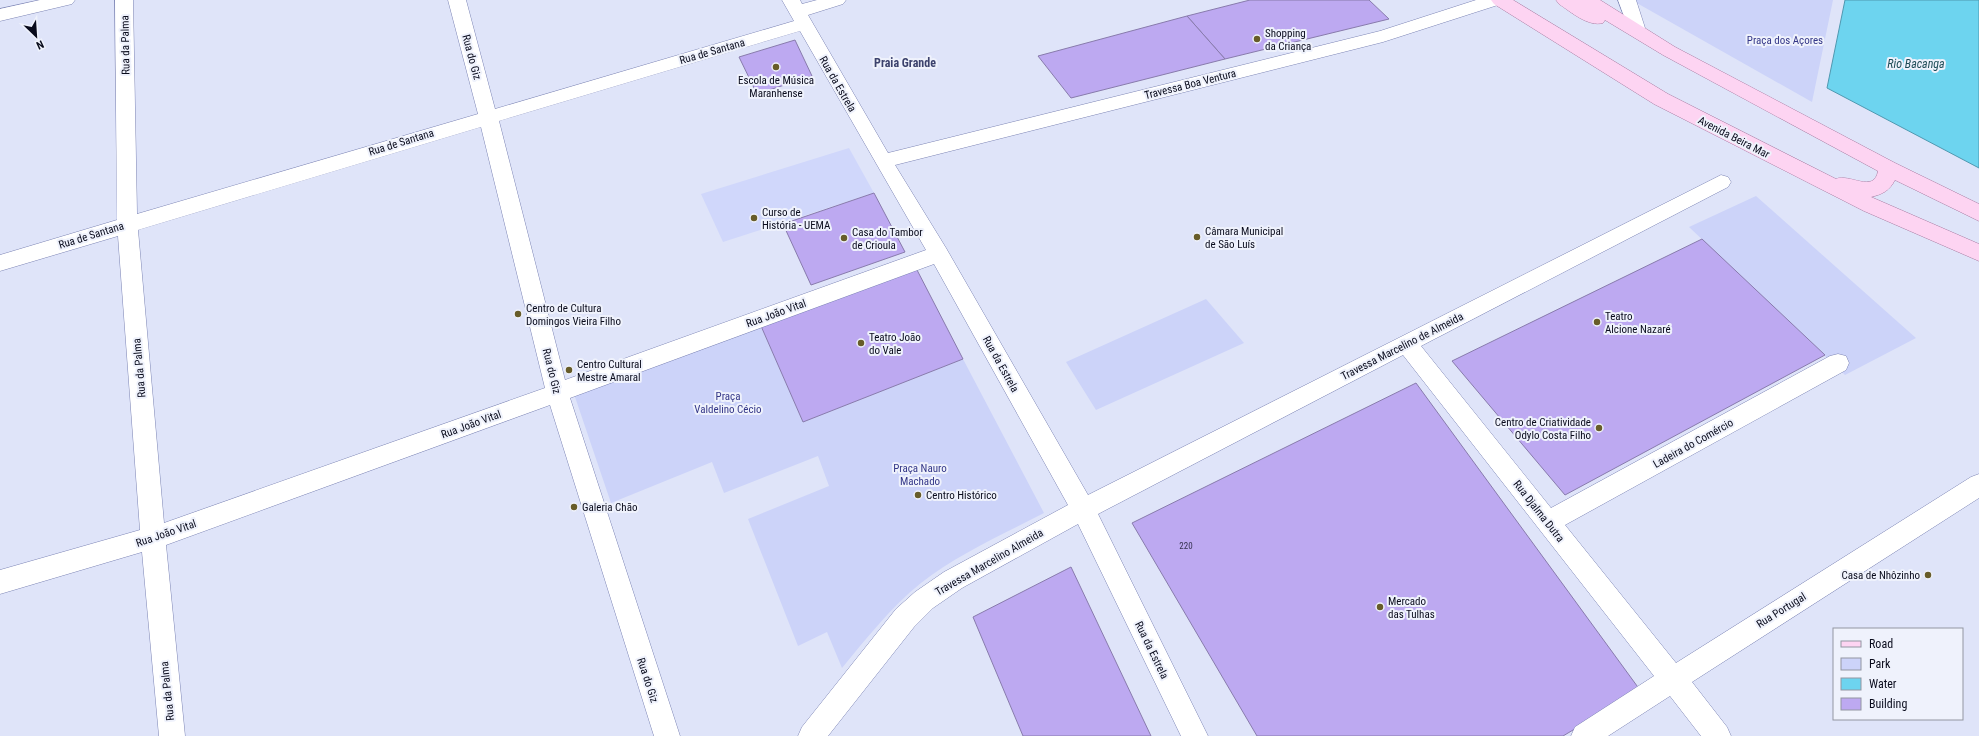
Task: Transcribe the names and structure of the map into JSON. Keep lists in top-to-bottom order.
{
  "streets": {
    "main road": ["Avenida Beira Mar"],
    "street": [
      "Rua da Palma",
      "Rua de Santana",
      "Rua do Giz",
      "Rua da Estrela",
      "Travessa Boa Ventura",
      "Rua João Vital",
      "Travessa Marcelino de Almeida",
      "Ladeira do Comércio",
      "Rua Djalma Dutra",
      "Travessa Marcelino Almeida",
      "Rua Portugal"
    ]
  },
  "crossings": [
    ["Rua da Palma", "Rua de Santana"],
    ["Rua da Palma", "Rua João Vital"],
    ["Rua de Santana", "Rua do Giz"],
    ["Rua de Santana", "Rua da Estrela"],
    ["Rua do Giz", "Rua João Vital"],
    ["Rua da Estrela", "Travessa Boa Ventura"],
    ["Rua da Estrela", "Rua João Vital"],
    ["Rua da Estrela", "Travessa Marcelino de Almeida"],
    ["Rua da Estrela", "Travessa Marcelino Almeida"],
    ["Travessa Marcelino de Almeida", "Rua Djalma Dutra"],
    ["Travessa Marcelino de Almeida", "Travessa Marcelino Almeida"],
    ["Ladeira do Comércio", "Rua Djalma Dutra"],
    ["Rua Djalma Dutra", "Rua Portugal"]
  ],
  "districts": ["Praia Grande"],
  "water": ["Rio Bacanga"],
  "parks": ["Praça dos Açores", "Praça Valdelino Cécio", "Praça Nauro Machado"],
  "places": [
    "Shopping da Criança",
    "Escola de Música Maranhense",
    "Curso de História - UEMA",
    "Câmara Municipal de São Luís",
    "Casa do Tambor de Crioula",
    "Centro de Cultura Domingos Vieira Filho",
    "Teatro Alcione Nazaré",
    "Teatro João do Vale",
    "Centro Cultural Mestre Amaral",
    "Centro de Criatividade Odylo Costa Filho",
    "Centro Histórico",
    "Galeria Chão",
    "Casa de Nhôzinho",
    "Mercado das Tulhas"
  ],
  "house_numbers": ["220"],
  "legend": [
    "Road",
    "Park",
    "Water",
    "Building"
  ],
  "north": "bottom right"
}
